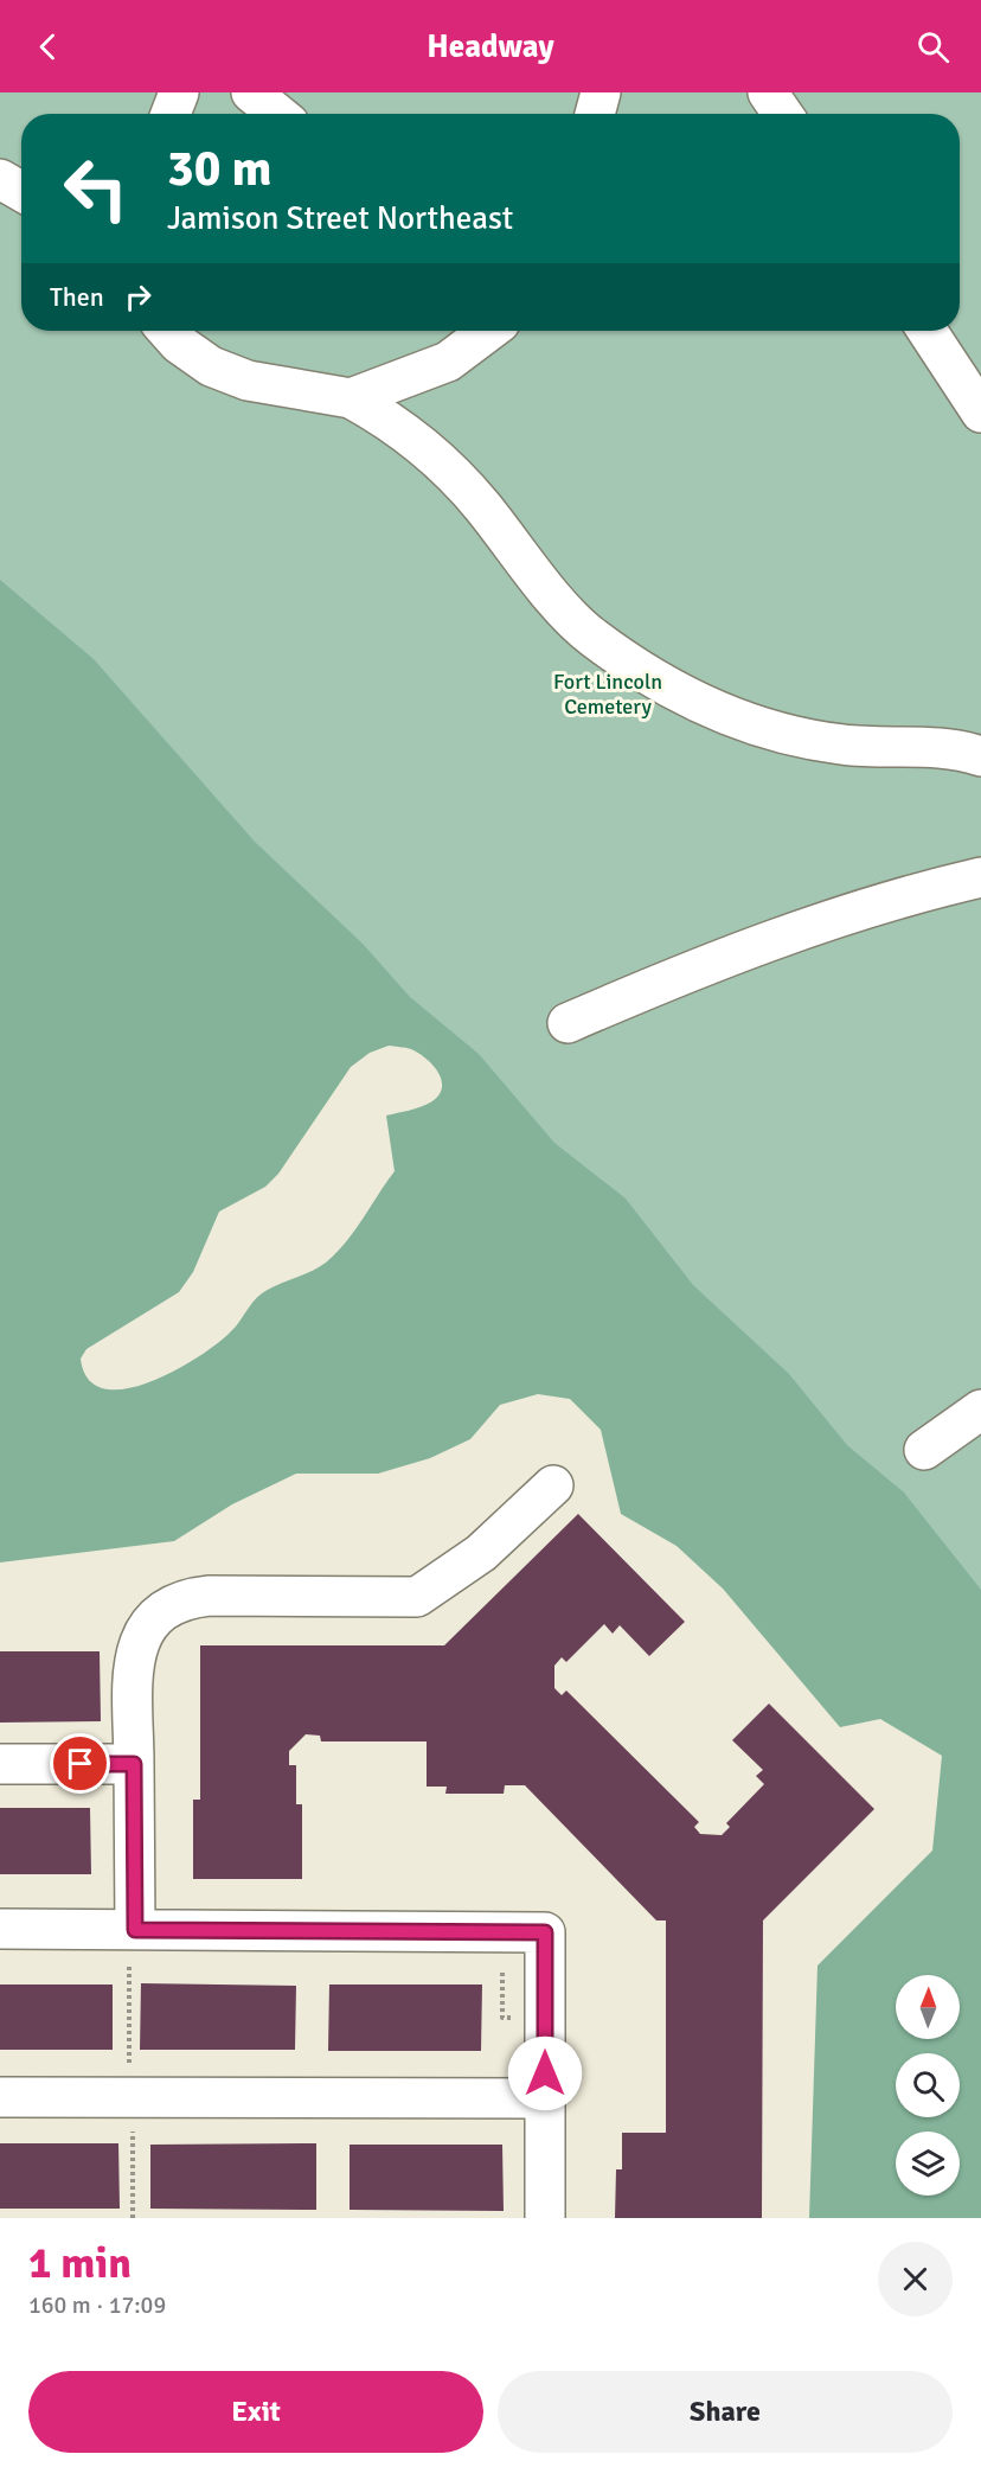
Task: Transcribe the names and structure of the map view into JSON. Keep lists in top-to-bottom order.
{
  "parks": ["Fort Lincoln Cemetery"],
  "north": "top",
  "page": {
    "header": "Headway",
    "turn": ["30 m", "Jamison Street Northeast"],
    "then": "Then",
    "heading": ["1 min", "160 m · 17:09"],
    "buttons": ["Exit", "Share"]
  }
}
